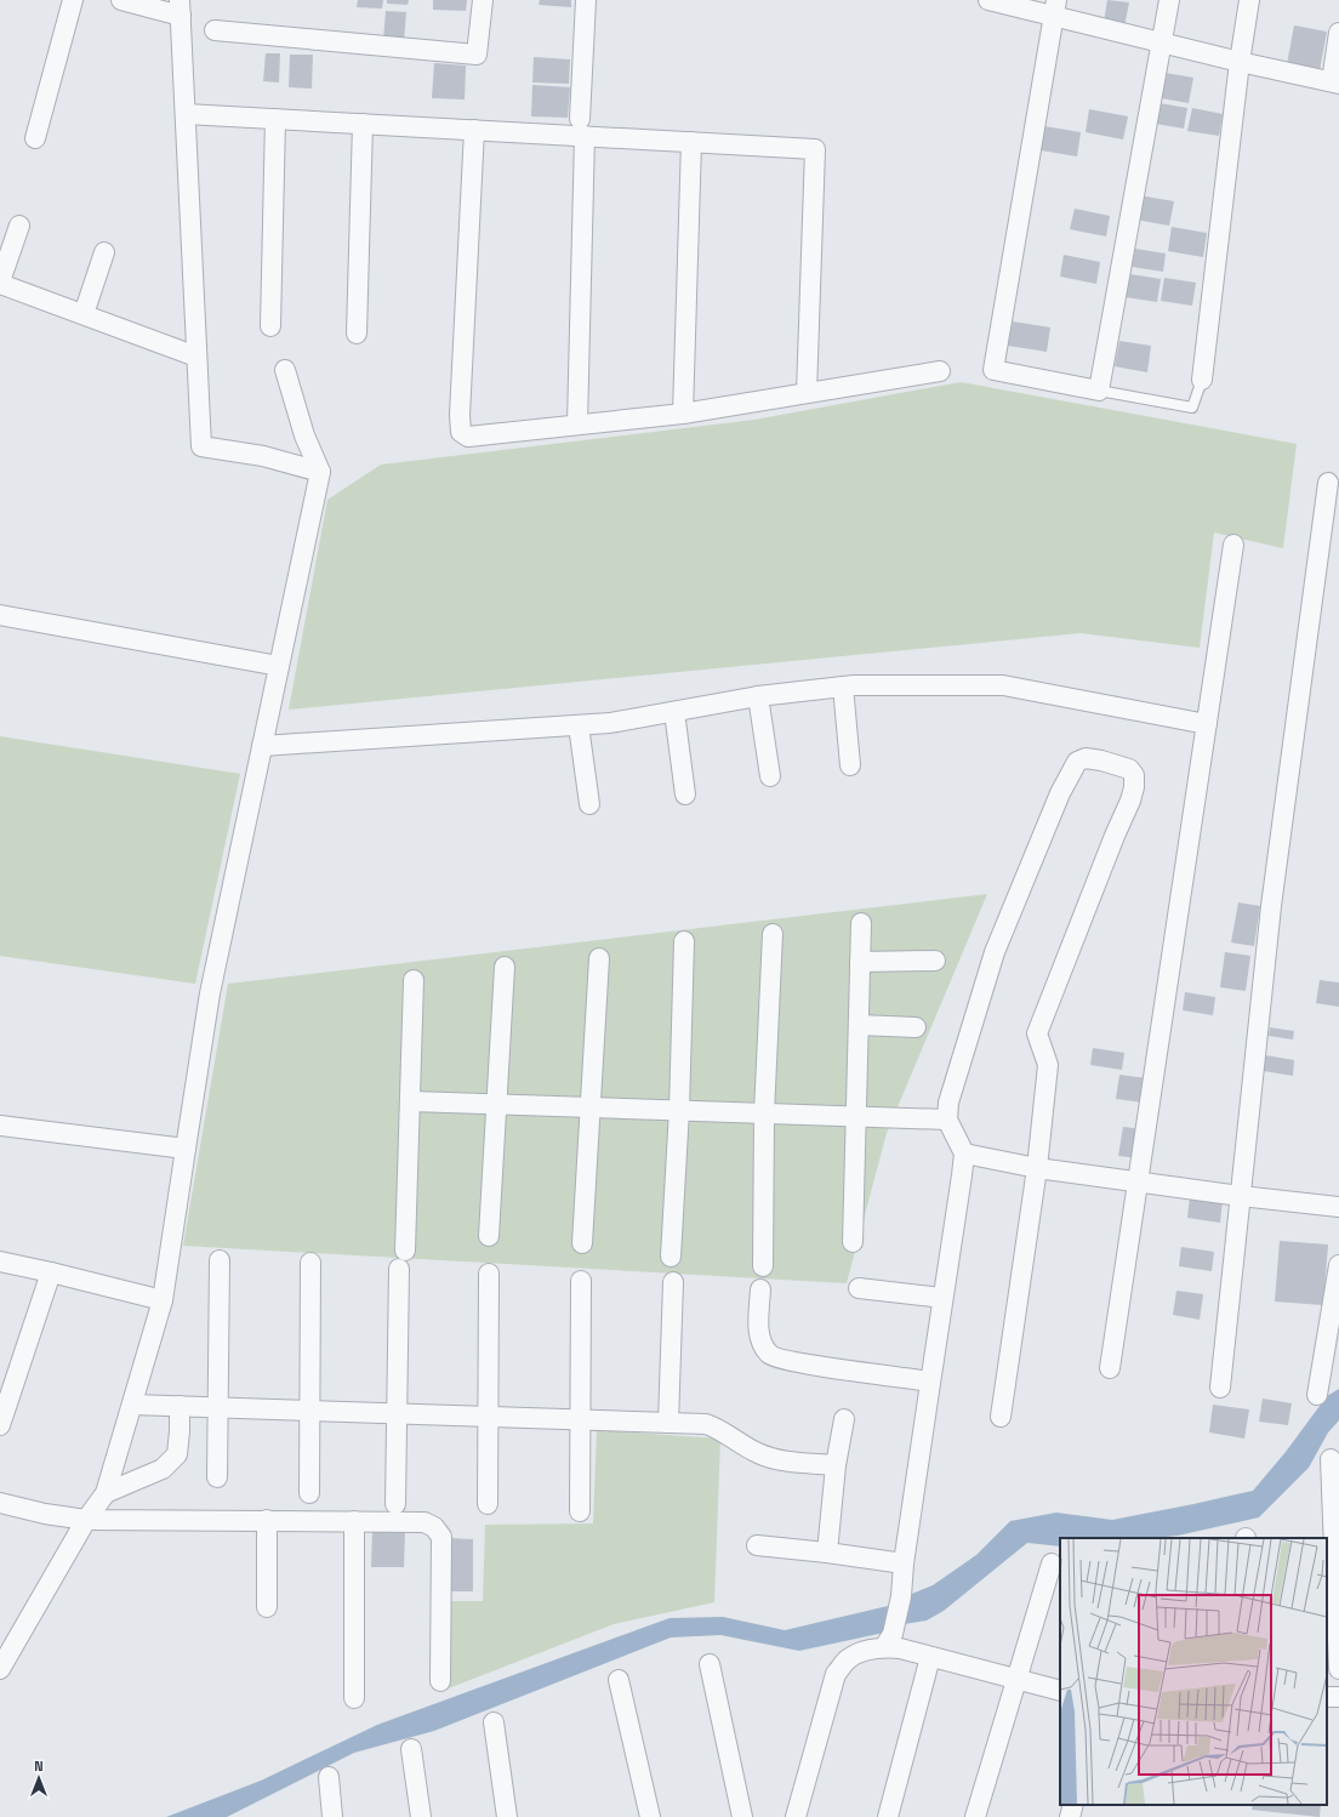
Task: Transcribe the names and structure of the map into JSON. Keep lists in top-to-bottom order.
{
  "north": "top"
}
